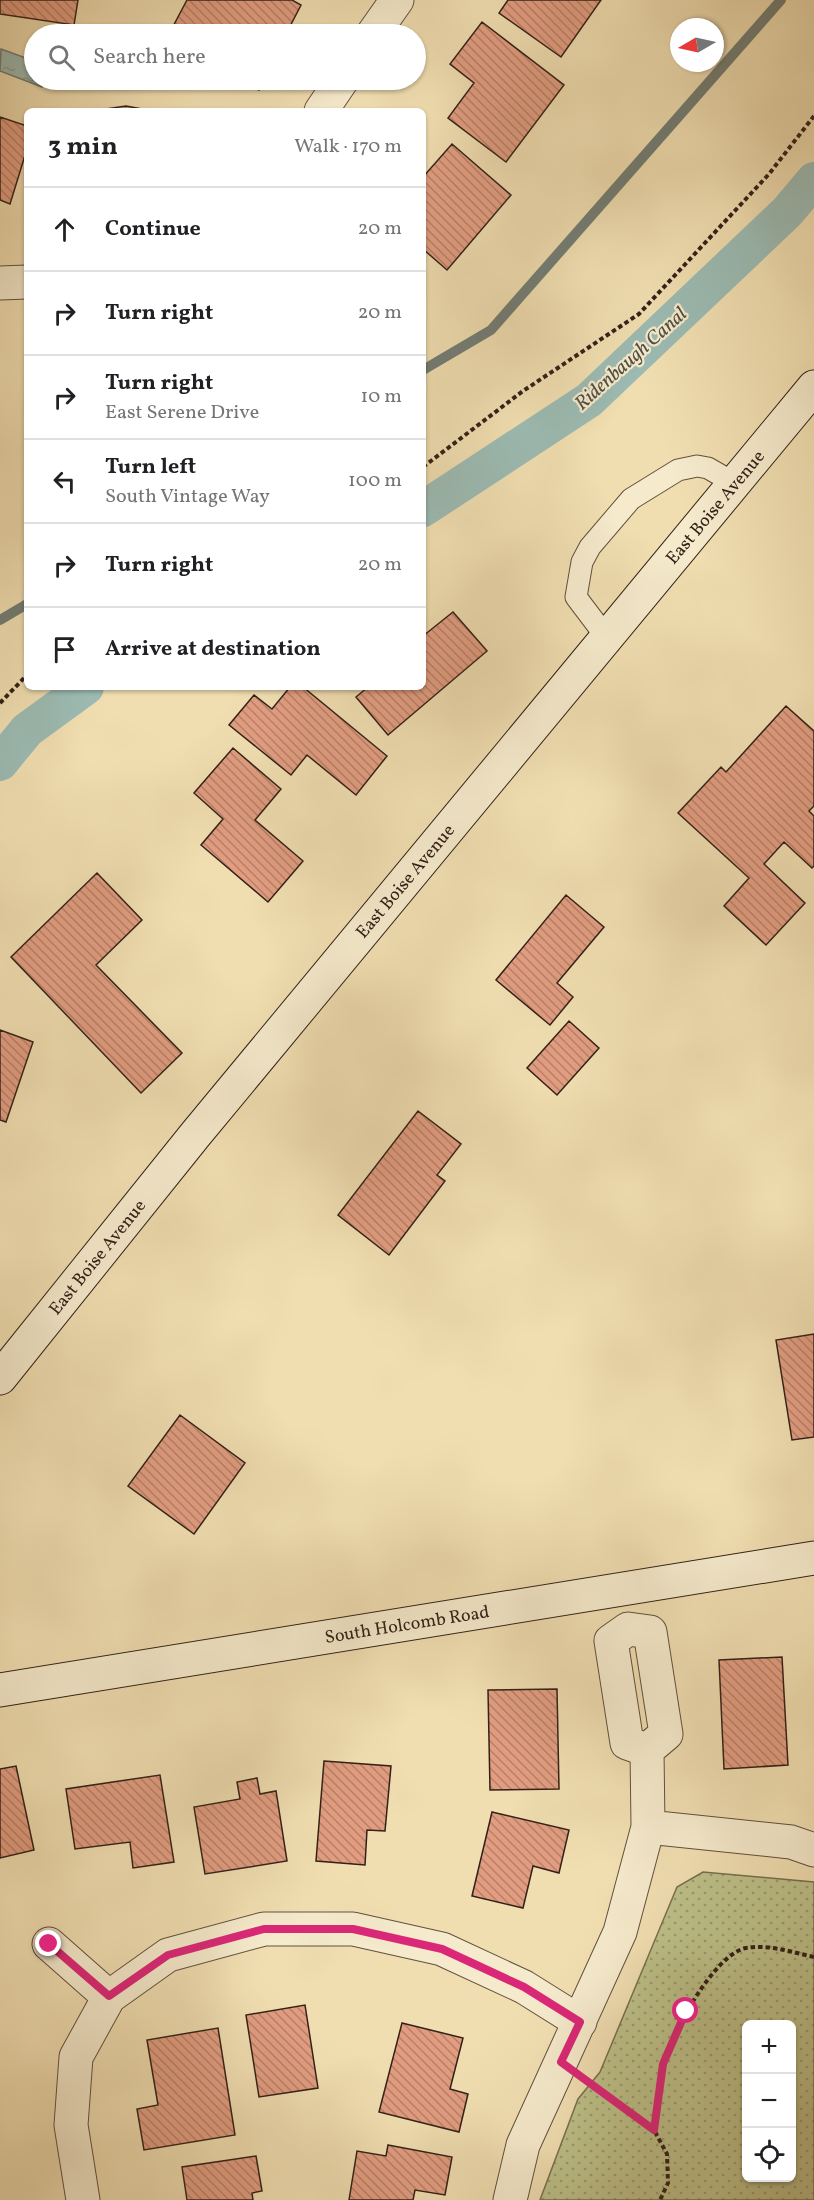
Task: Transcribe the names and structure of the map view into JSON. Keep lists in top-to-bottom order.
{
  "streets": {
    "street": ["East Boise Avenue", "South Holcomb Road"]
  },
  "water": ["Ridenbaugh Canal"],
  "north": "left",
  "page": {
    "search": "Search here",
    "heading": ["3 min", "Walk · 170 m"],
    "list": [
      ["Continue", "20 m"],
      ["Turn right", "20 m"],
      ["Turn right", "East Serene Drive", "10 m"],
      ["Turn left", "South Vintage Way", "100 m"],
      ["Turn right", "20 m"],
      "Arrive at destination"
    ],
    "map_buttons": ["+", "−"]
  }
}
